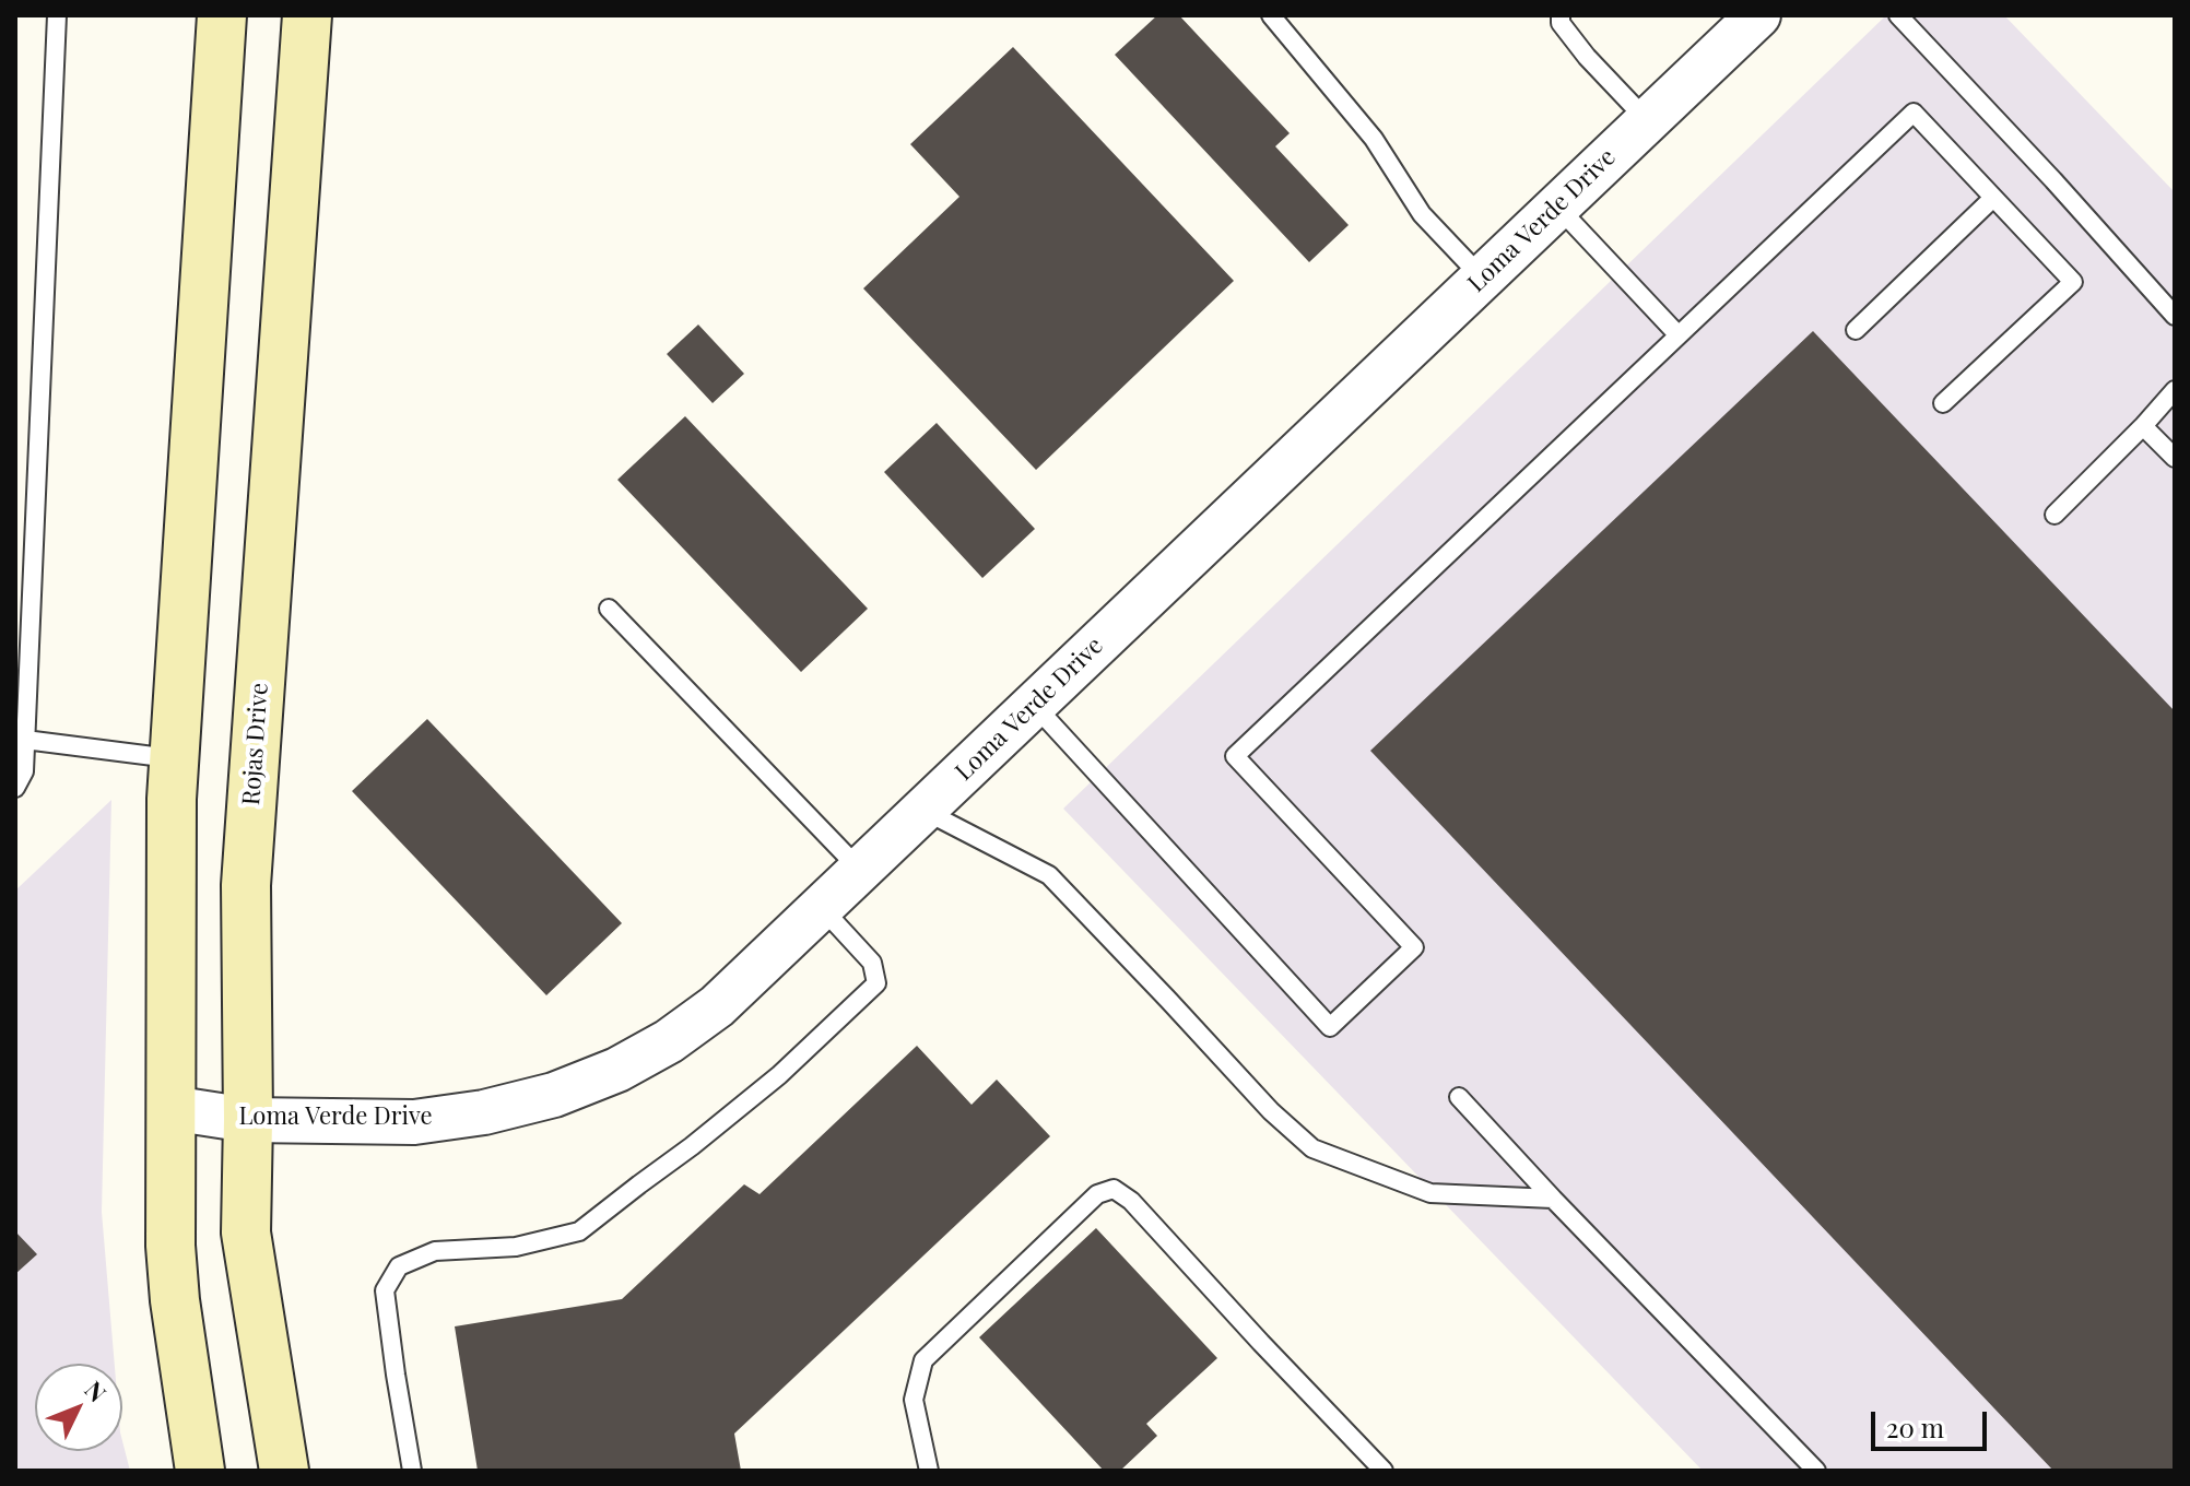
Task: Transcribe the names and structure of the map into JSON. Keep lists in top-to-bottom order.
{
  "streets": {
    "main road": ["Rojas Drive"],
    "street": ["Loma Verde Drive"]
  },
  "crossings": [
    ["Loma Verde Drive", "Rojas Drive"]
  ],
  "scale_bar": "20 m",
  "north": "top right"
}
